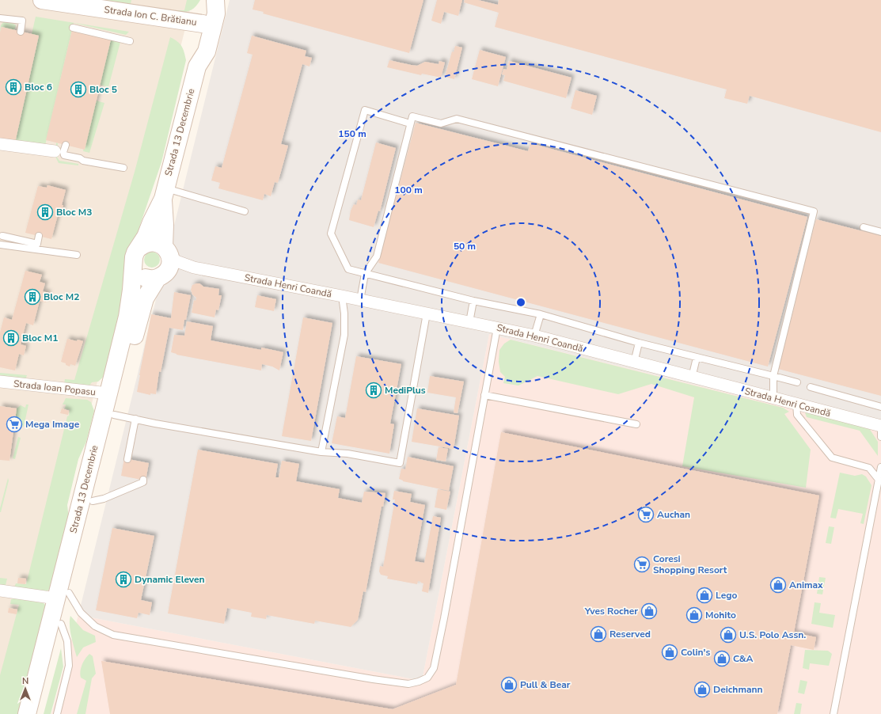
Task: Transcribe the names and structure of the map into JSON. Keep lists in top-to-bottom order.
{
  "streets": {
    "main road": ["Strada Ion C. Brătianu", "Strada 13 Decembrie"],
    "street": ["Strada Henri Coandă", "Strada Ioan Popasu"]
  },
  "crossings": [
    ["Strada Ion C. Brătianu", "Strada 13 Decembrie"],
    ["Strada 13 Decembrie", "Strada Henri Coandă"],
    ["Strada 13 Decembrie", "Strada Ioan Popasu"]
  ],
  "places": {
    "building": [
      "Bloc 6",
      "Bloc 5",
      "Bloc M3",
      "Bloc M2",
      "Bloc M1",
      "MediPlus",
      "Dynamic Eleven"
    ],
    "supermarket": ["Mega Image", "Auchan", "Coresi Shopping Resort"],
    "shop": [
      "Animax",
      "Lego",
      "Yves Rocher",
      "Mohito",
      "Reserved",
      "U.S. Polo Assn.",
      "Colin's",
      "C&A",
      "Pull & Bear",
      "Deichmann"
    ]
  },
  "north": "top",
  "rings": ["150 m", "100 m", "50 m"]
}
